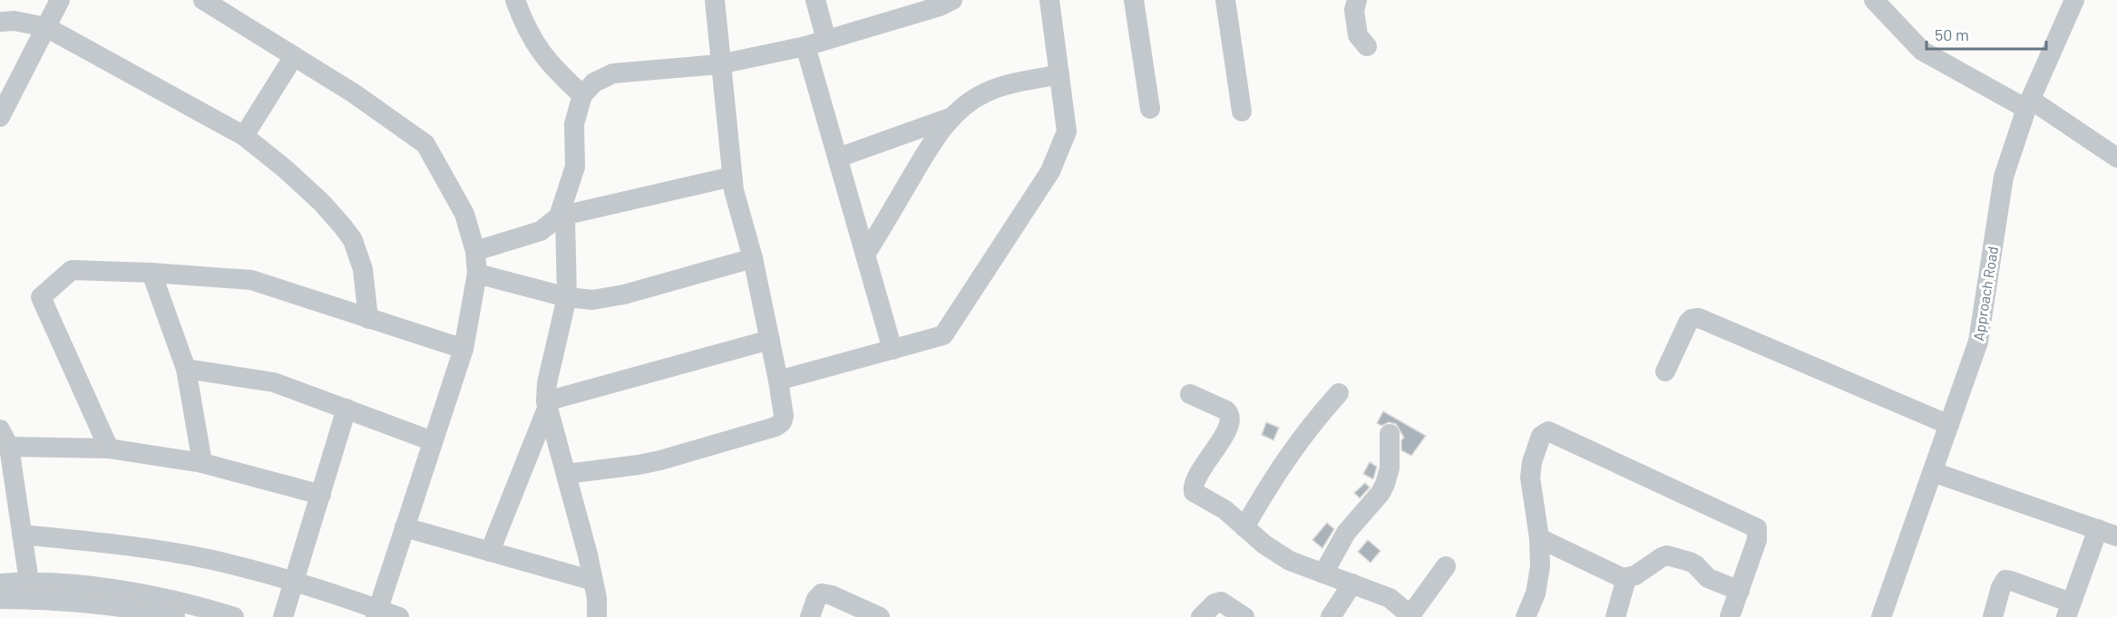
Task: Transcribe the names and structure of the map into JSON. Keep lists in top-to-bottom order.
{
  "streets": {
    "street": ["Approach Road"]
  },
  "scale_bar": "50 m"
}
